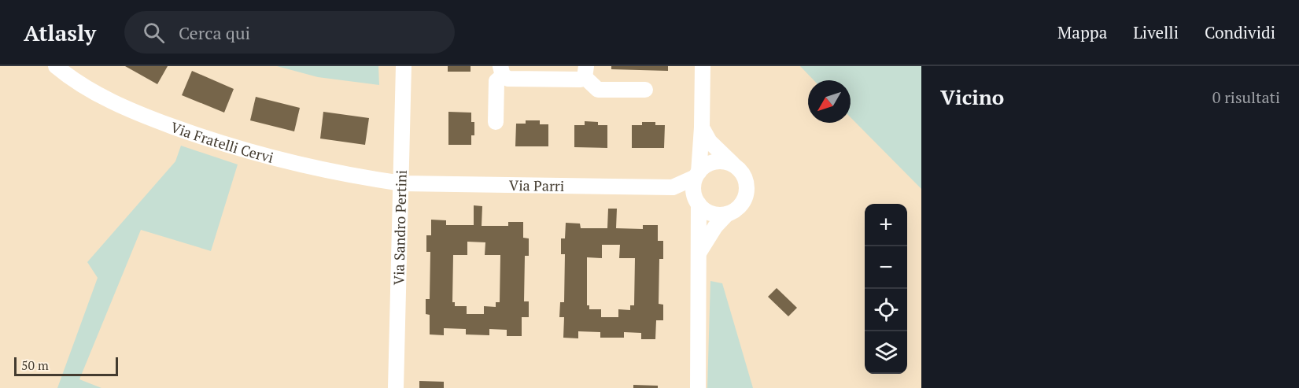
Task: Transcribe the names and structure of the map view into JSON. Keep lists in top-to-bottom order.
{
  "streets": {
    "street": ["Via Fratelli Cervi", "Via Parri", "Via Sandro Pertini"]
  },
  "crossings": [
    ["Via Fratelli Cervi", "Via Parri"],
    ["Via Fratelli Cervi", "Via Sandro Pertini"],
    ["Via Parri", "Via Sandro Pertini"]
  ],
  "scale_bar": "50 m",
  "north": "bottom left",
  "page": {
    "header": "Atlasly",
    "search": "Cerca qui",
    "nav": ["Mappa", "Livelli", "Condividi"],
    "heading": ["Vicino", "0 risultati"],
    "map_buttons": ["+", "−"],
    "scale": "50 m"
  }
}
